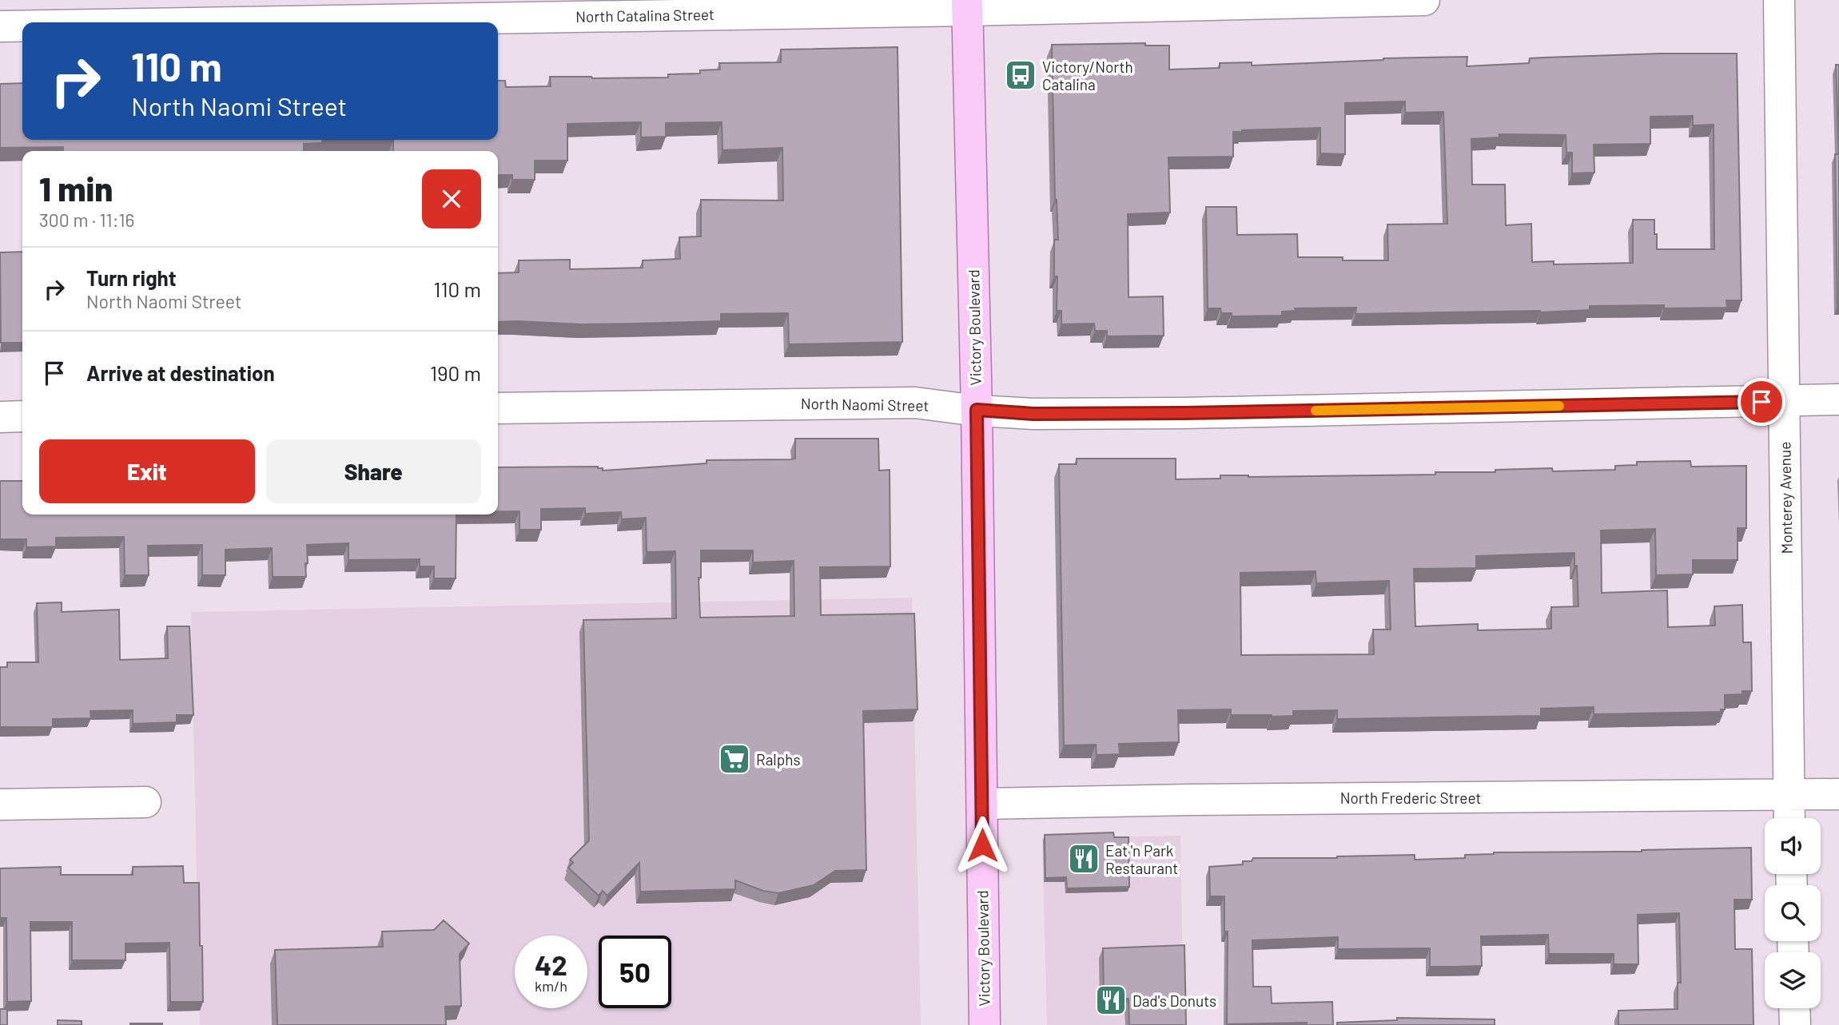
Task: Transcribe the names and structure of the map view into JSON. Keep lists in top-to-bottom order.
{
  "streets": {
    "main road": ["Victory Boulevard"],
    "street": [
      "North Catalina Street",
      "North Naomi Street",
      "Monterey Avenue",
      "North Frederic Street"
    ]
  },
  "crossings": [
    ["North Catalina Street", "Victory Boulevard"],
    ["Victory Boulevard", "North Naomi Street"],
    ["Victory Boulevard", "North Frederic Street"],
    ["North Naomi Street", "Monterey Avenue"],
    ["Monterey Avenue", "North Frederic Street"]
  ],
  "places": {
    "bus stop": ["Victory/North Catalina"],
    "supermarket": ["Ralphs"],
    "restaurant": ["Eat 'n Park Restaurant", "Dad's Donuts"]
  },
  "page": {
    "turn": ["110 m", "North Naomi Street"],
    "heading": ["1 min", "300 m · 11:16"],
    "list": [
      {
        "name": "Turn right",
        "note": "North Naomi Street",
        "value": "110 m"
      },
      {
        "name": "Arrive at destination",
        "value": "190 m"
      }
    ],
    "buttons": ["Exit", "Share"],
    "speed": "42 km/h",
    "limit": "50"
  }
}
